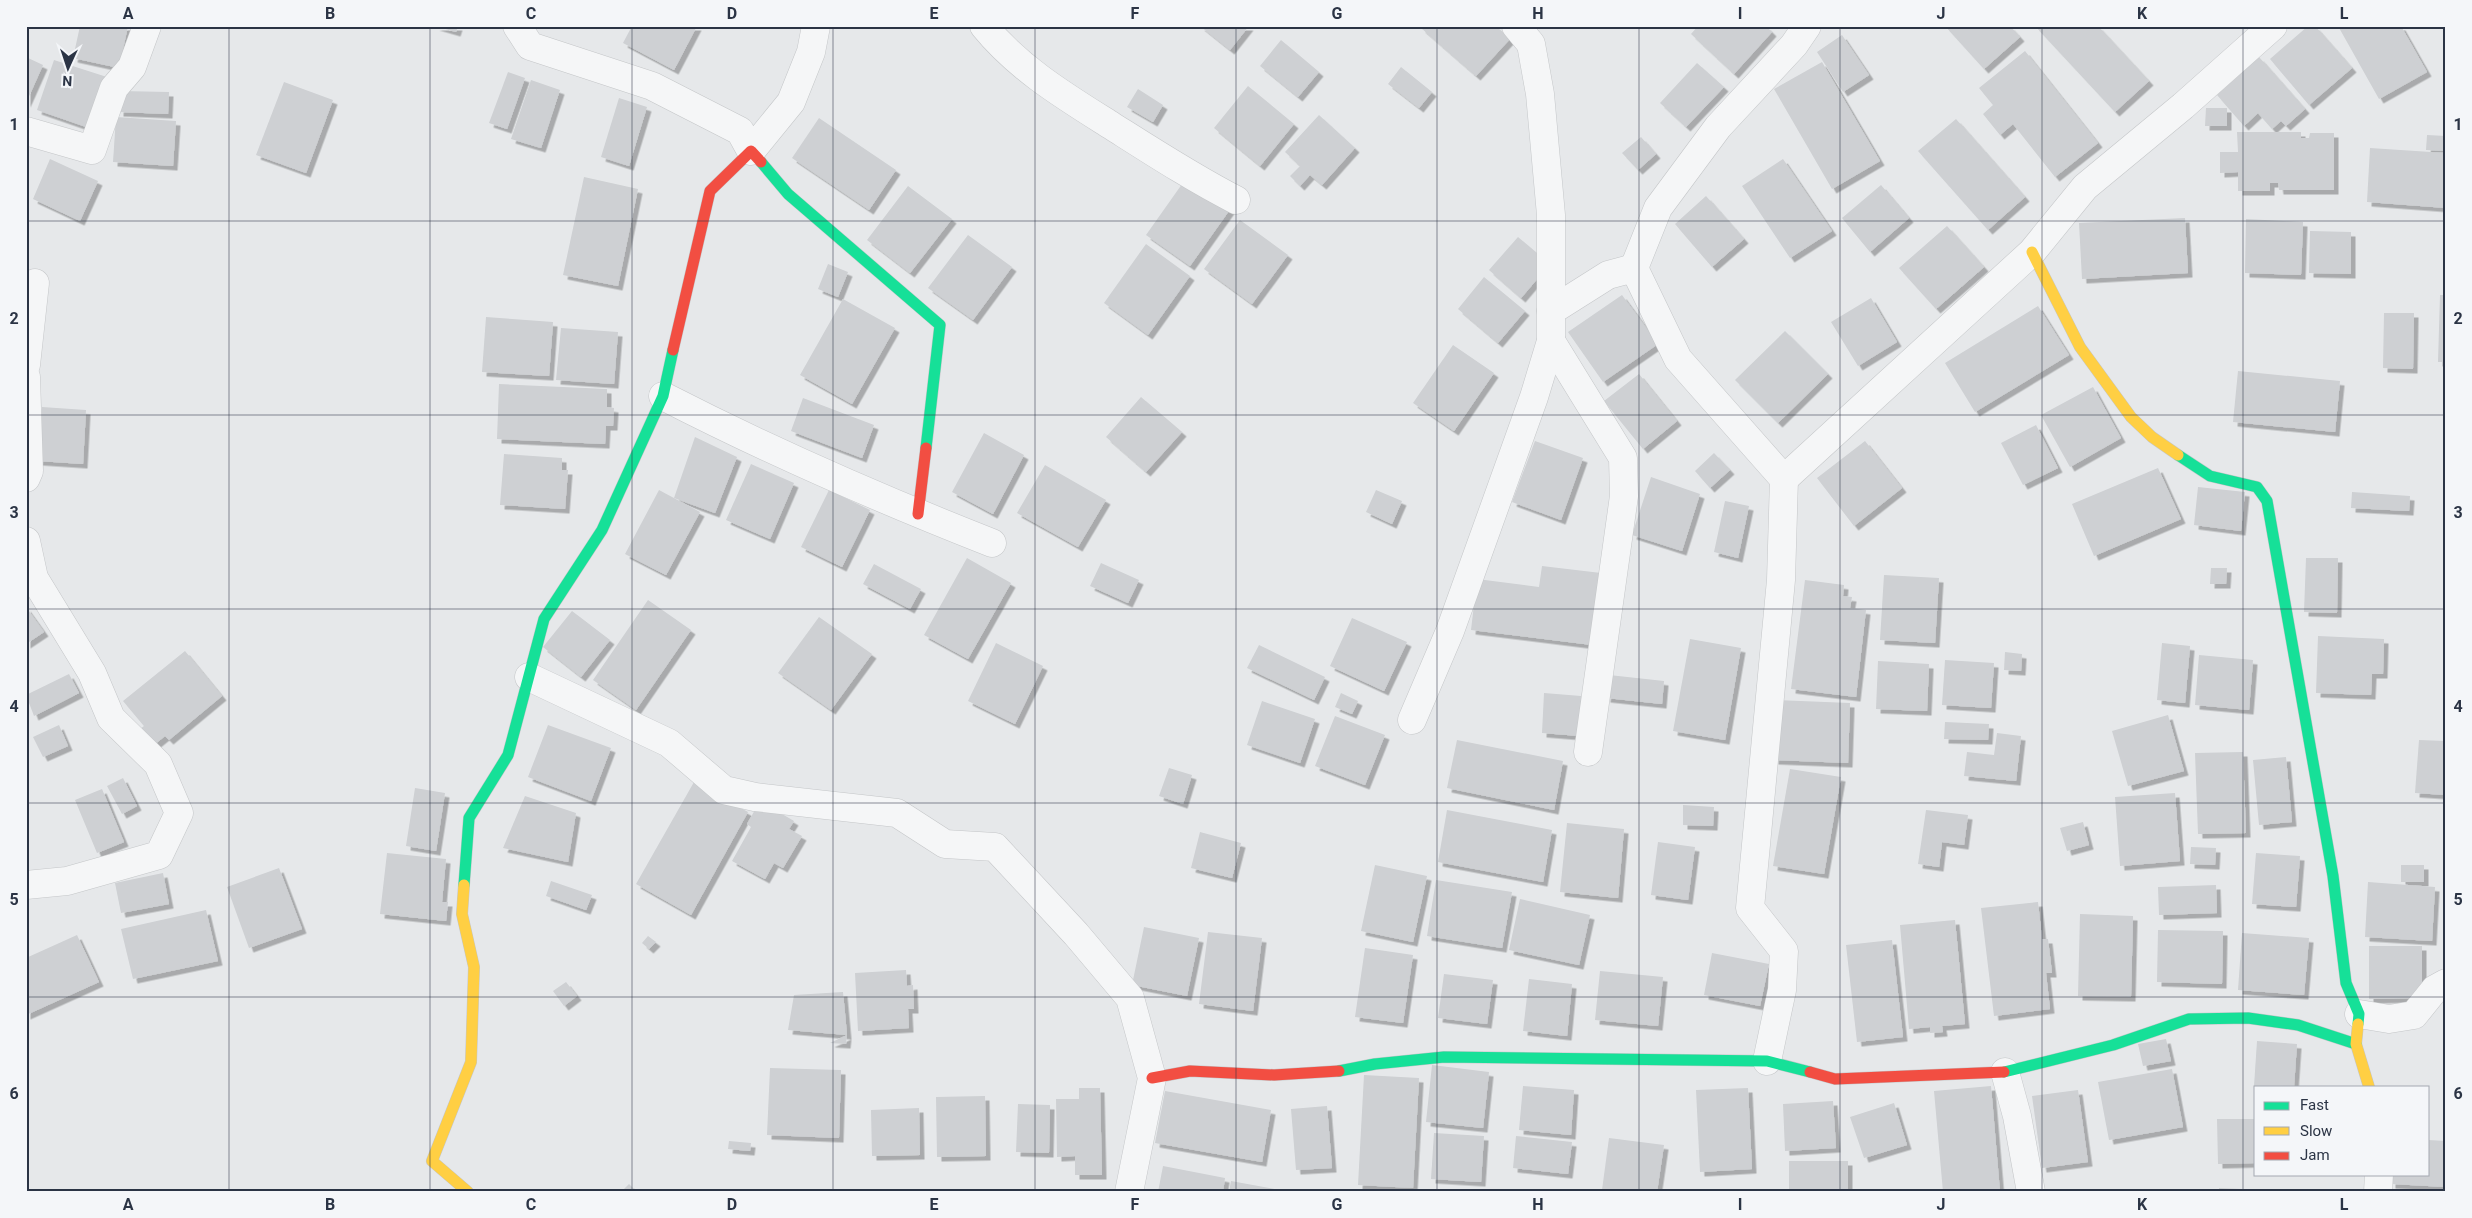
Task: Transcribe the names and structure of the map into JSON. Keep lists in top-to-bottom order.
{
  "legend": ["Fast", "Slow", "Jam"],
  "north": "bottom",
  "grid": {
    "columns": [
      "A",
      "B",
      "C",
      "D",
      "E",
      "F",
      "G",
      "H",
      "I",
      "J",
      "K",
      "L"
    ],
    "rows": [
      "1",
      "2",
      "3",
      "4",
      "5",
      "6"
    ]
  }
}
